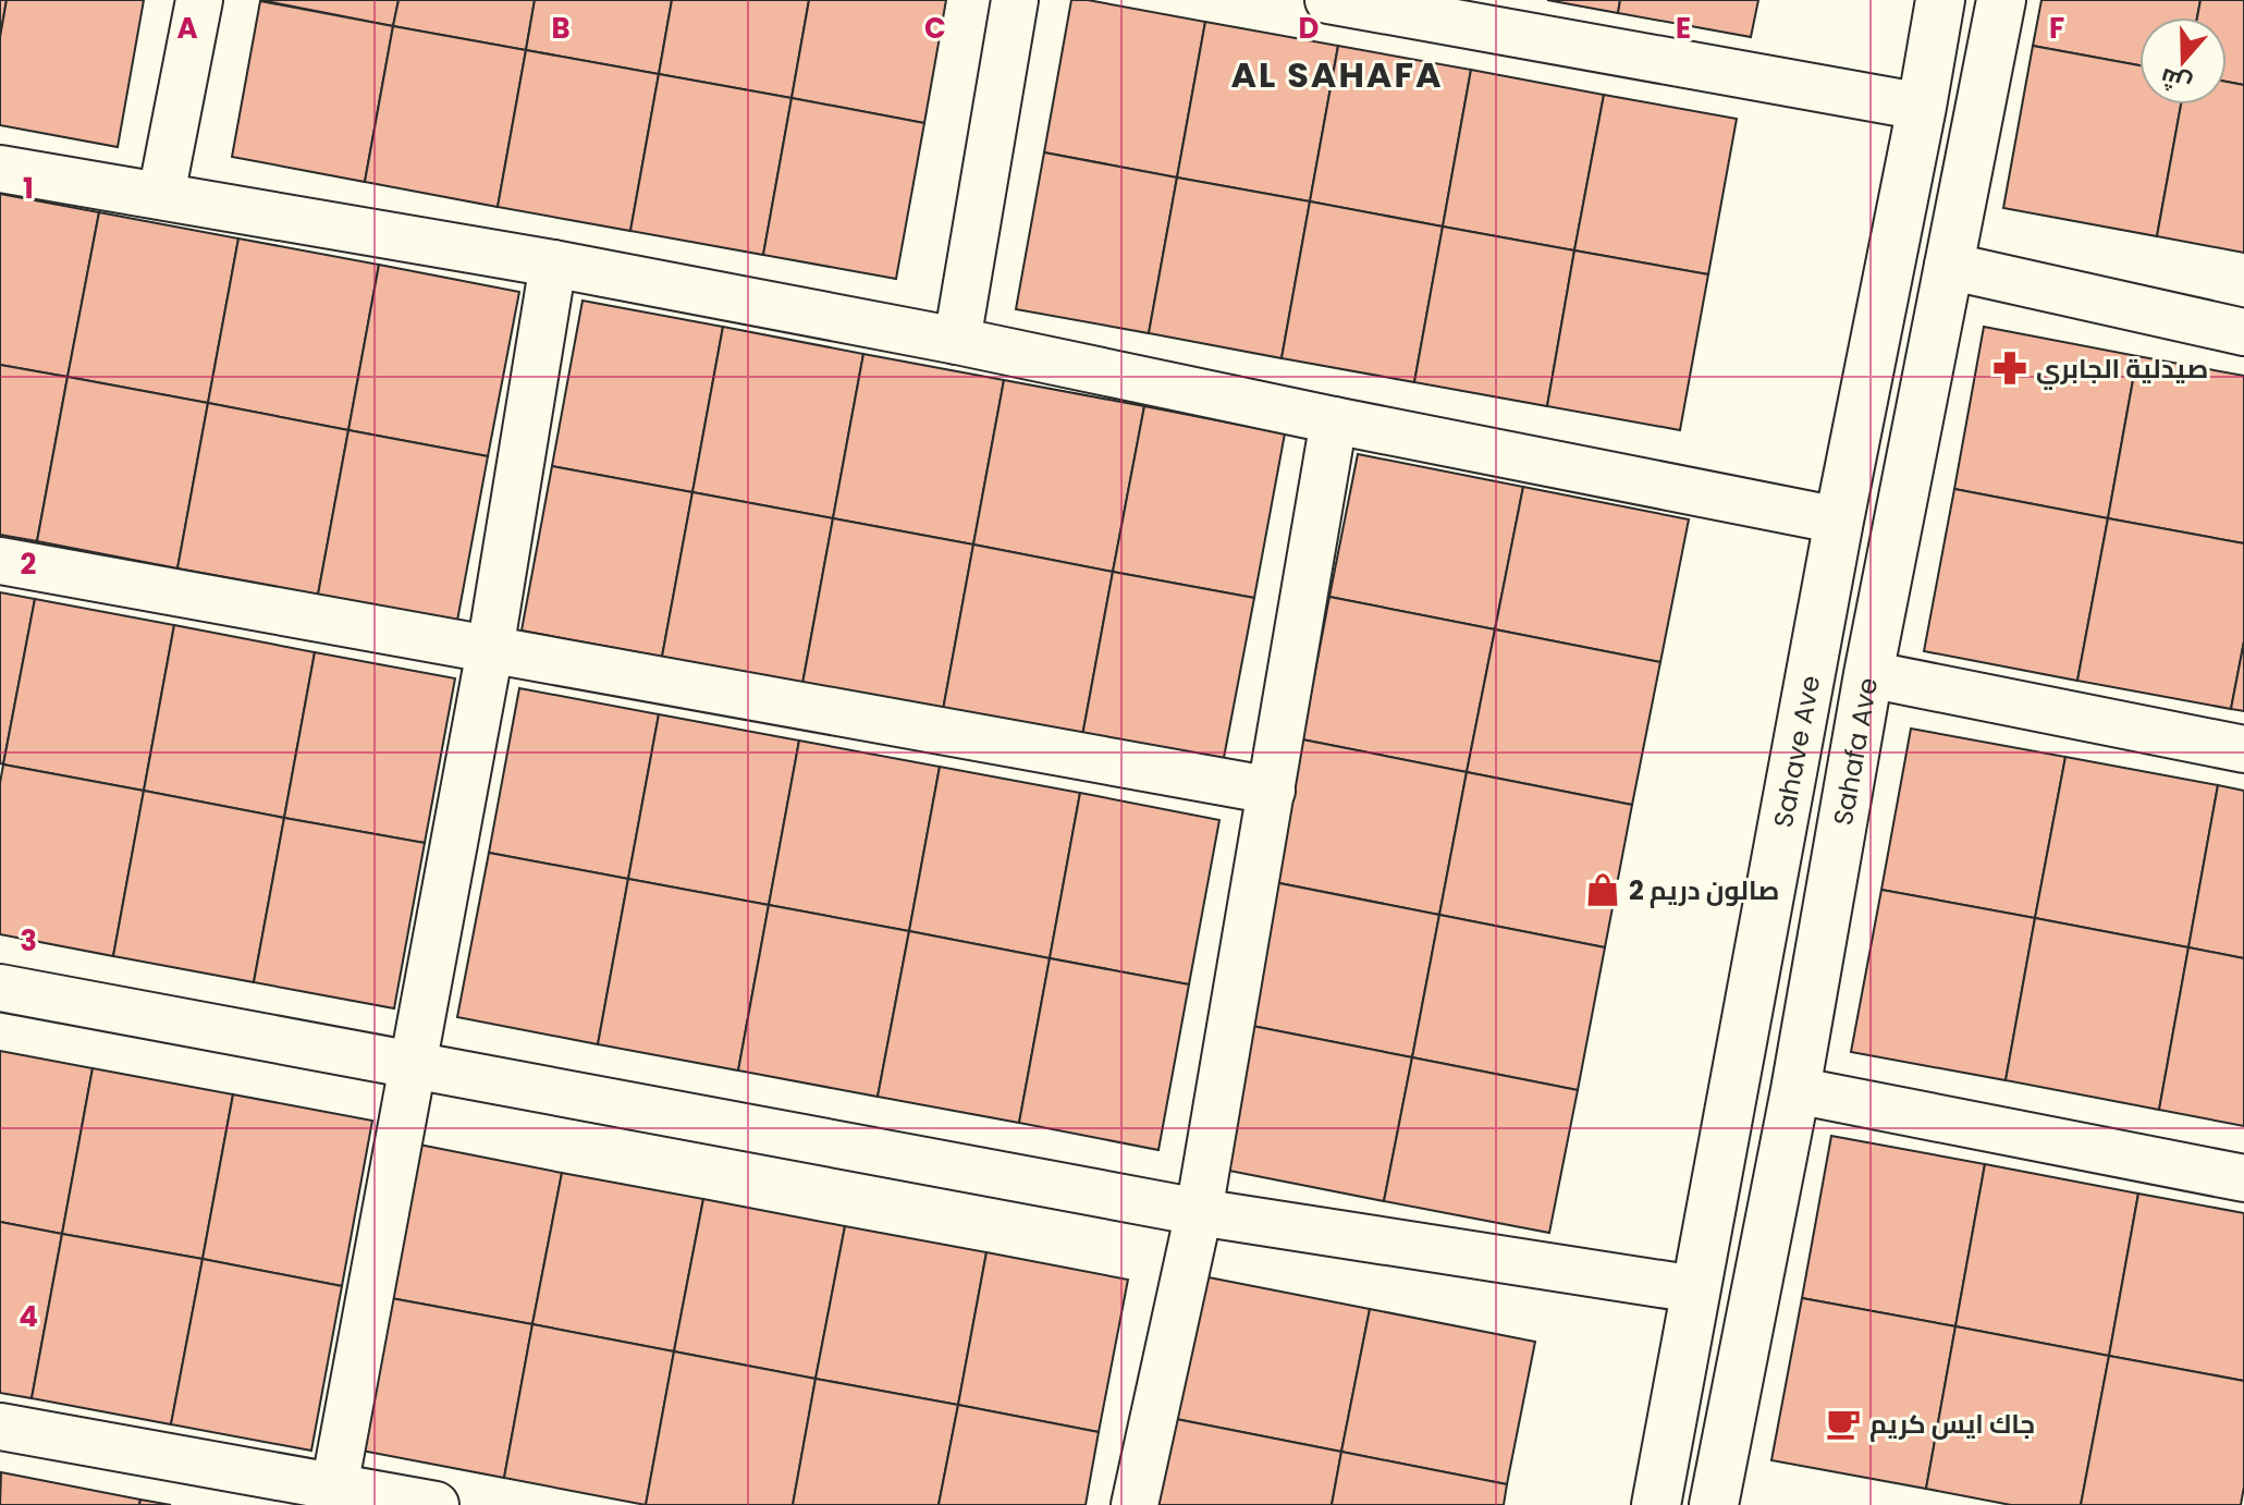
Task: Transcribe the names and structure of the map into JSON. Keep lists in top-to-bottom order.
{
  "streets": {
    "main road": ["Sahafa Ave", "Sahave Ave"]
  },
  "districts": ["AL SAHAFA"],
  "places": {
    "pharmacy": ["صيدلية الجابري"],
    "shop": ["صالون دريم 2"],
    "cafe": ["جاك ايس كريم"]
  },
  "north": "bottom",
  "grid": {
    "columns": [
      "A",
      "B",
      "C",
      "D",
      "E",
      "F"
    ],
    "rows": [
      "1",
      "2",
      "3",
      "4"
    ]
  }
}
